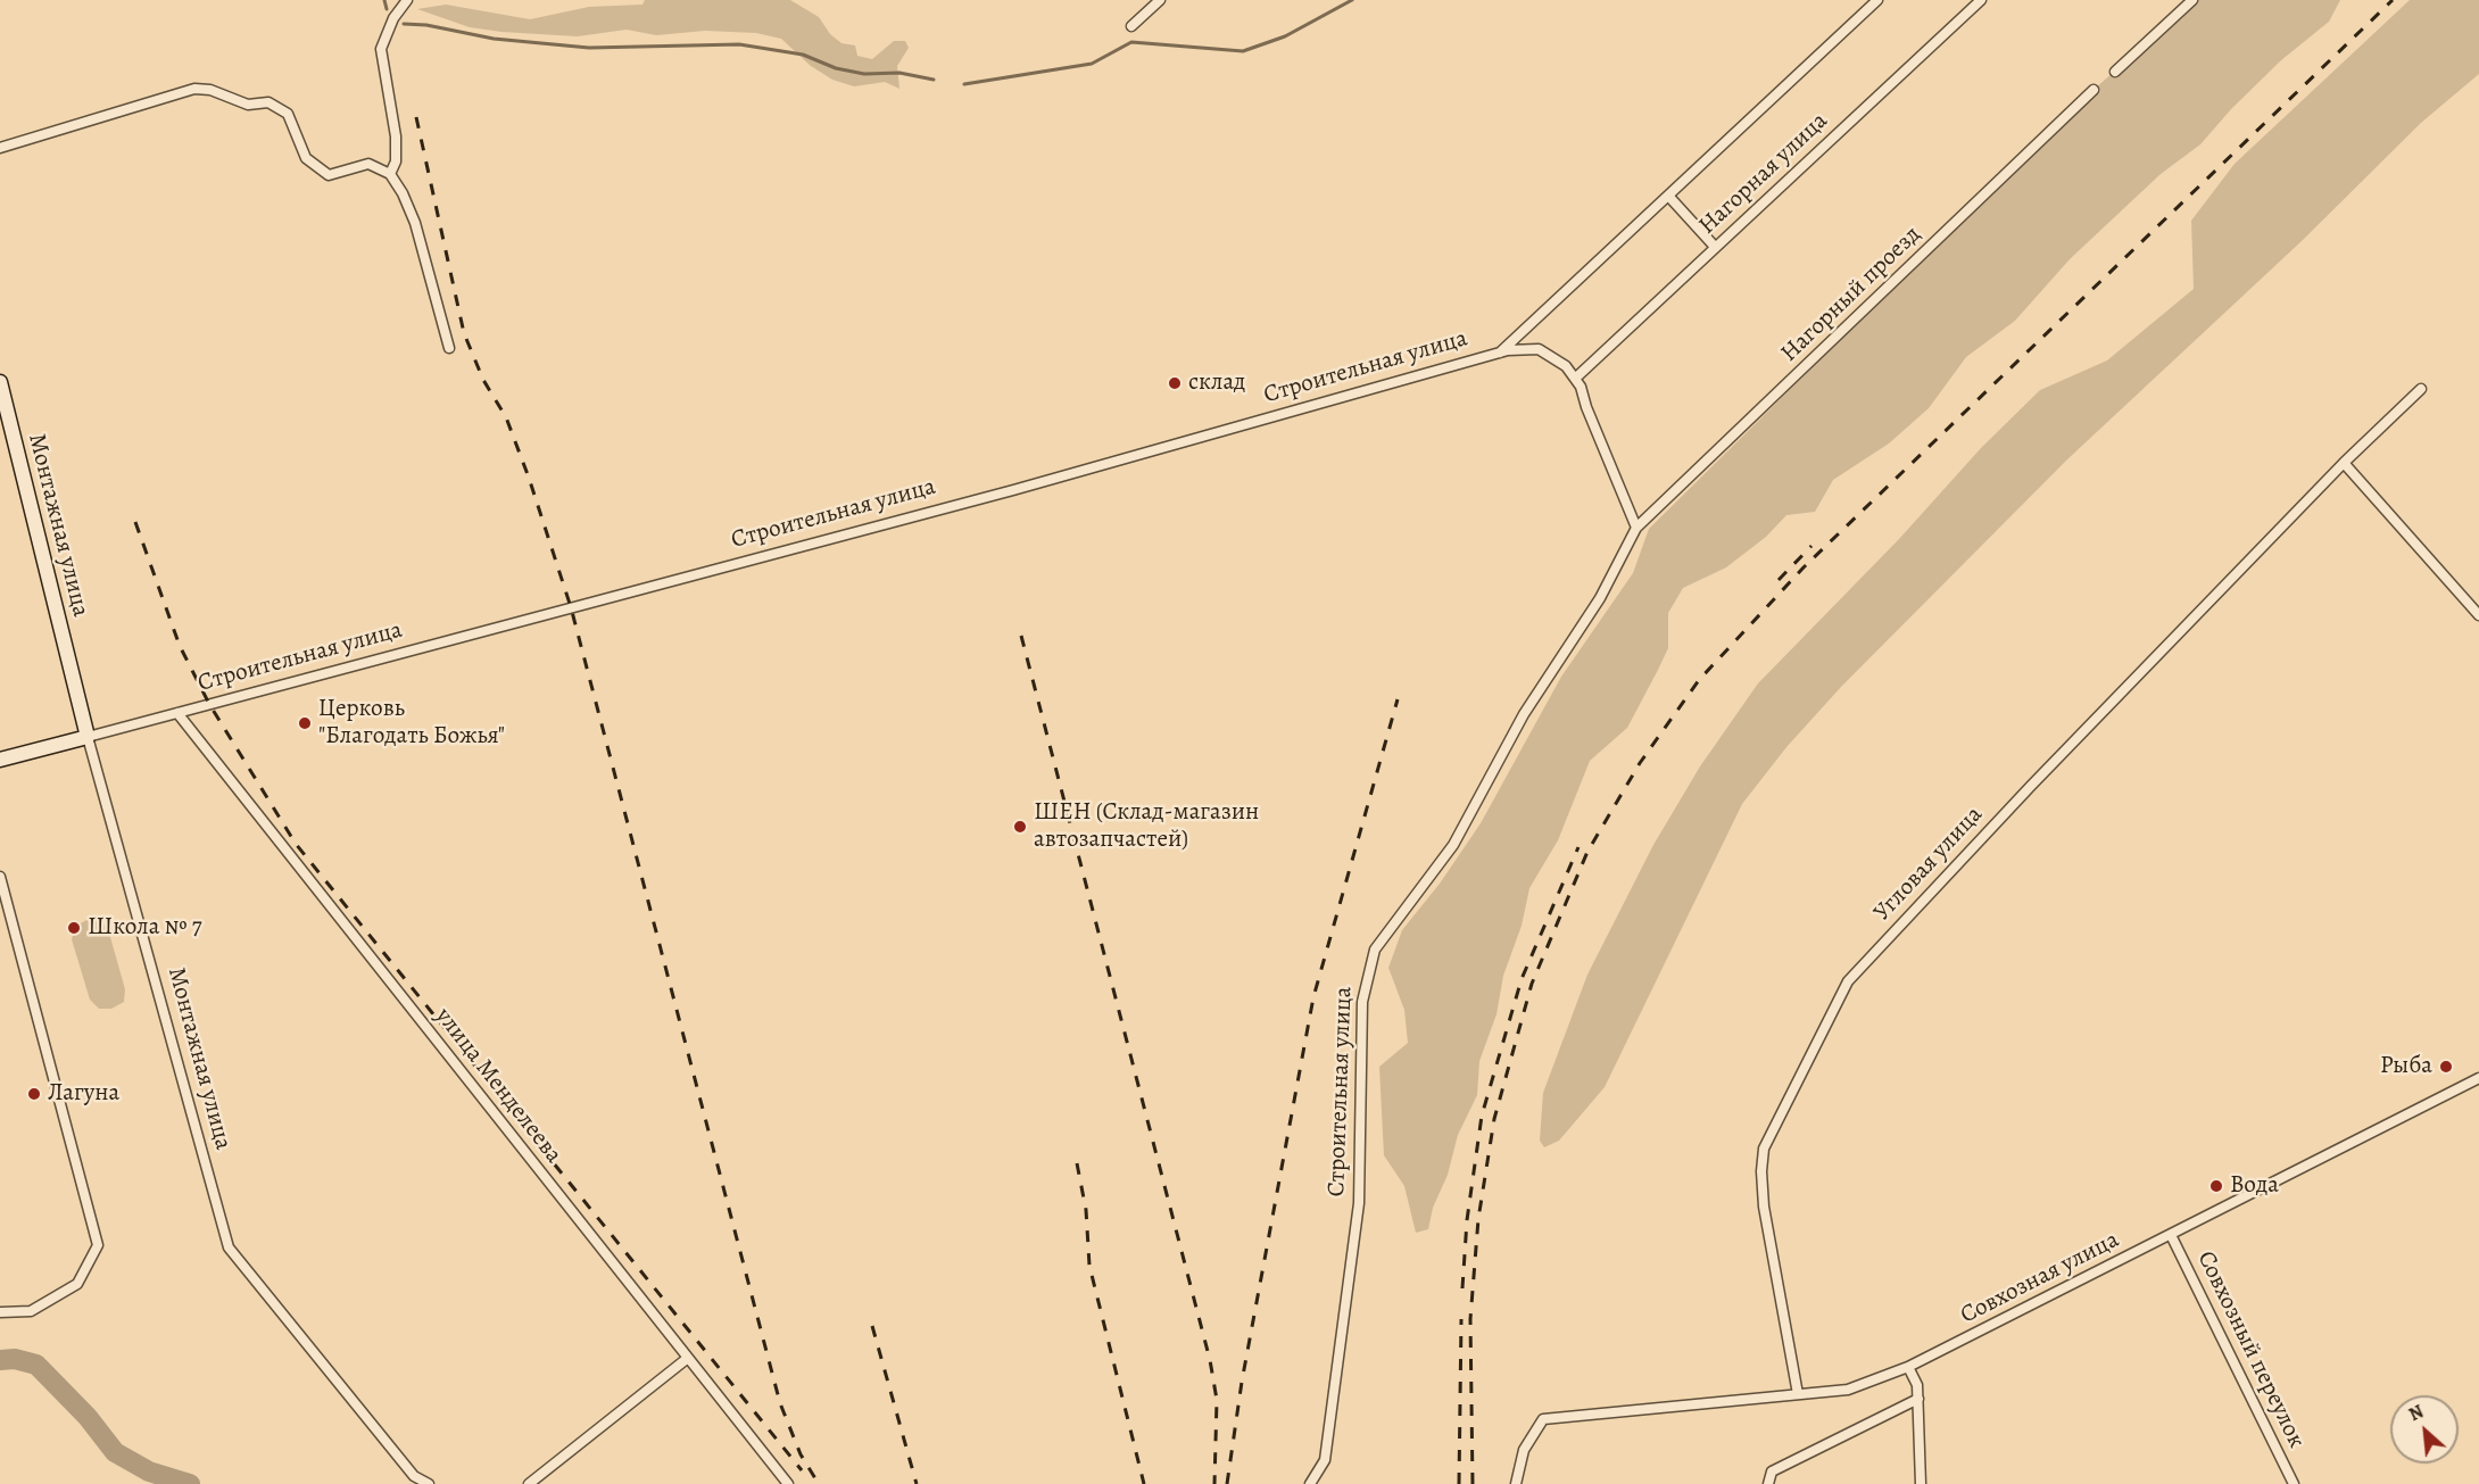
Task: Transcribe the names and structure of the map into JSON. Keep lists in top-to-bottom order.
{
  "streets": {
    "street": [
      "Нагорная улица",
      "Нагорный проезд",
      "Строительная улица",
      "Монтажная улица",
      "Угловая улица",
      "улица Менделеева",
      "Совхозная улица",
      "Совхозный переулок"
    ]
  },
  "crossings": [
    ["Нагорная улица", "Строительная улица"],
    ["Нагорный проезд", "Строительная улица"],
    ["Строительная улица", "Монтажная улица"],
    ["Строительная улица", "улица Менделеева"],
    ["Угловая улица", "Совхозная улица"],
    ["Совхозная улица", "Совхозный переулок"]
  ],
  "places": [
    "склад",
    "Церковь \"Благодать Божья\"",
    "ШЕН (Склад-магазин автозапчастей)",
    "Школа № 7",
    "Рыба",
    "Лагуна",
    "Вода"
  ],
  "north": "top left"
}
